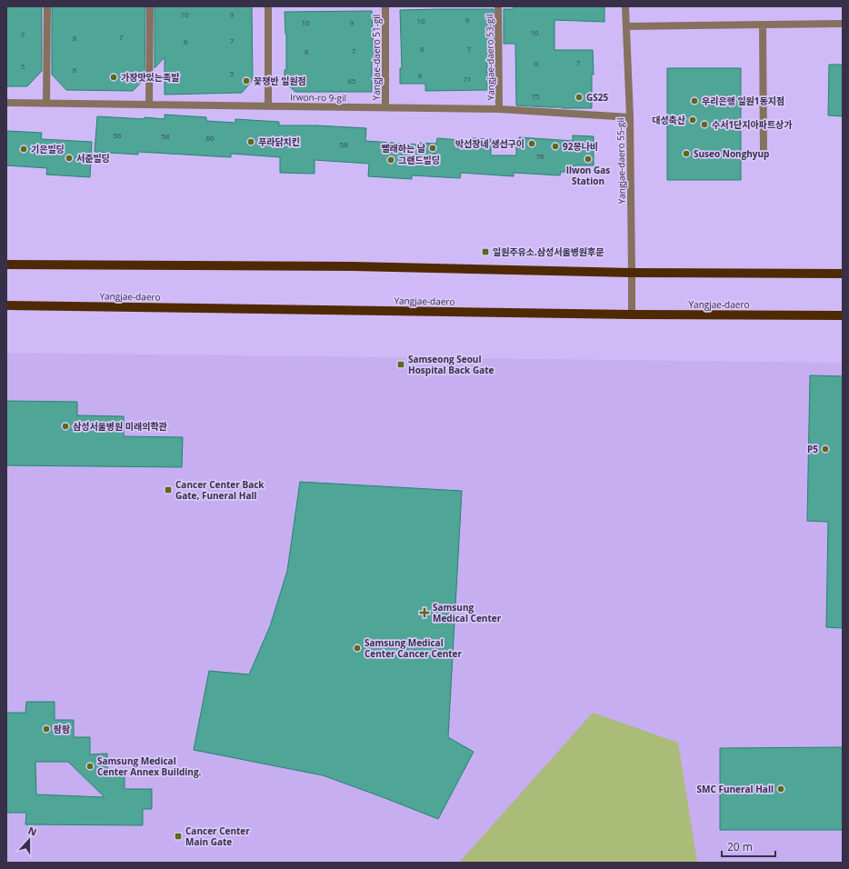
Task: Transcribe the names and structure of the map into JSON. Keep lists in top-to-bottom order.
{
  "streets": {
    "main road": ["Yangjae-daero"],
    "street": [
      "Yangjae-daero 51-gil",
      "Yangjae-daero 53-gil",
      "Irwon-ro 9-gil",
      "Yangjae-daero 55-gil"
    ]
  },
  "crossings": [
    ["Yangjae-daero 51-gil", "Irwon-ro 9-gil"],
    ["Yangjae-daero 53-gil", "Irwon-ro 9-gil"],
    ["Irwon-ro 9-gil", "Yangjae-daero 55-gil"],
    ["Yangjae-daero 55-gil", "Yangjae-daero"]
  ],
  "places": {
    "other": [
      "가장맛있는족발",
      "꽃쟁반 일원점",
      "GS25",
      "우리은행 일원1동지점",
      "대성축산",
      "수서1단지아파트상가",
      "푸라닭치킨",
      "박선장네 생선구이",
      "92몽나비",
      "빨래하는 날",
      "기은빌딩",
      "Suseo Nonghyup",
      "서준빌딩",
      "Ilwon Gas Station",
      "그랜드빌딩",
      "삼성서울병원 미래의학관",
      "P5",
      "Samsung Medical Center Cancer Center",
      "팜팜",
      "Samsung Medical Center Annex Building.",
      "SMC Funeral Hall"
    ],
    "transit": [
      "일원주유소.삼성서울병원후문",
      "Samseong Seoul Hospital Back Gate",
      "Cancer Center Back Gate, Funeral Hall",
      "Cancer Center Main Gate"
    ],
    "health": ["Samsung Medical Center"]
  },
  "house_numbers": [
    "10",
    "9",
    "9",
    "10",
    "10",
    "9",
    "10",
    "7",
    "7",
    "8",
    "7",
    "8",
    "8",
    "7",
    "7",
    "8",
    "7",
    "8",
    "5",
    "6",
    "5",
    "6",
    "71",
    "65",
    "75",
    "56",
    "58",
    "60",
    "58",
    "76"
  ],
  "scale_bar": "20 m",
  "north": "top"
}
